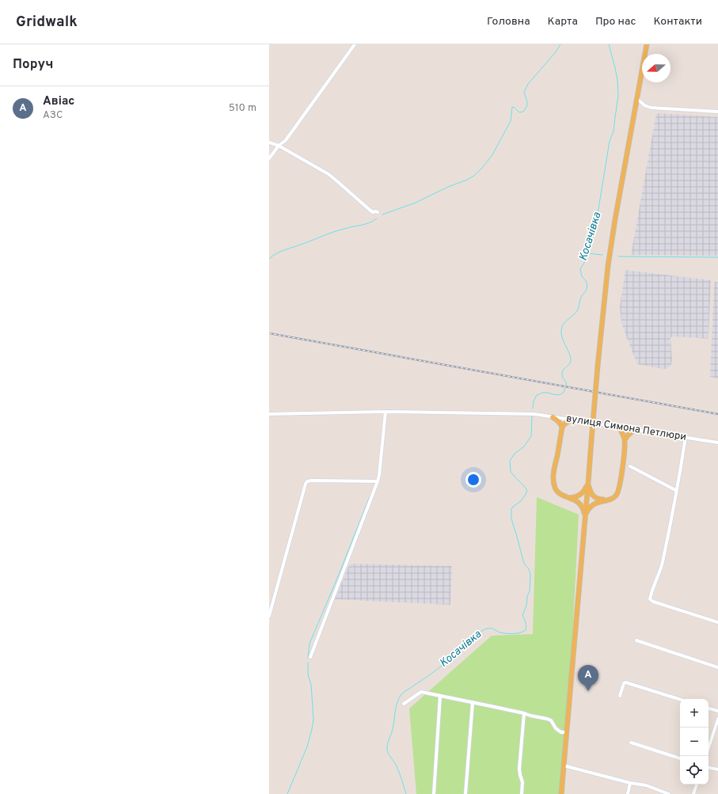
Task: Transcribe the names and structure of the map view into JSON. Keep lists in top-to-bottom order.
{
  "streets": {
    "street": ["вулиця Симона Петлюри"]
  },
  "water": ["Косачівка"],
  "north": "left",
  "page": {
    "header": "Gridwalk",
    "nav": [
      "Головна",
      "Карта",
      "Про нас",
      "Контакти"
    ],
    "heading": "Поруч",
    "list": [
      {
        "mark": "A",
        "name": "Авіас",
        "note": "АЗС",
        "value": "510 m"
      }
    ],
    "pins": "A",
    "map_buttons": ["+", "−"]
  }
}
